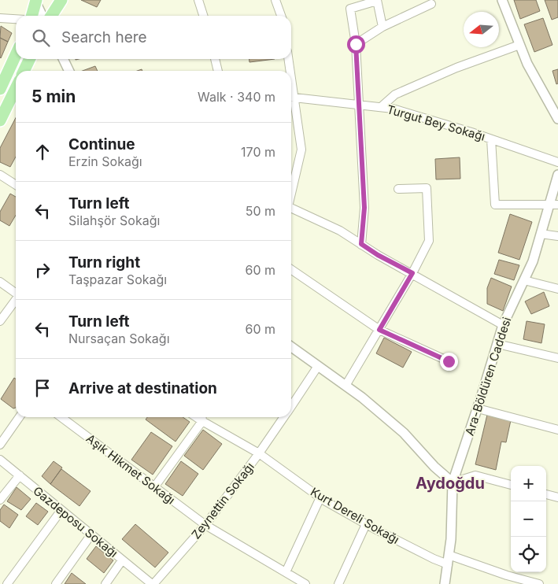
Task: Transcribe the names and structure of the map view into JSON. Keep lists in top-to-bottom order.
{
  "streets": {
    "street": [
      "Turgut Bey Sokağı",
      "Ara-Böldüren Caddesi",
      "Aşık Hikmet Sokağı",
      "Zeynettin Sokağı",
      "Kurt Dereli Sokağı",
      "Gazdeposu Sokağı"
    ]
  },
  "crossings": [
    ["Ara-Böldüren Caddesi", "Kurt Dereli Sokağı"],
    ["Aşık Hikmet Sokağı", "Zeynettin Sokağı"],
    ["Zeynettin Sokağı", "Kurt Dereli Sokağı"],
    ["Zeynettin Sokağı", "Gazdeposu Sokağı"]
  ],
  "districts": ["Aydoğdu"],
  "north": "left",
  "page": {
    "search": "Search here",
    "heading": ["5 min", "Walk · 340 m"],
    "list": [
      ["Continue", "Erzin Sokağı", "170 m"],
      ["Turn left", "Silahşör Sokağı", "50 m"],
      ["Turn right", "Taşpazar Sokağı", "60 m"],
      ["Turn left", "Nursaçan Sokağı", "60 m"],
      "Arrive at destination"
    ],
    "map_buttons": ["+", "−"]
  }
}
